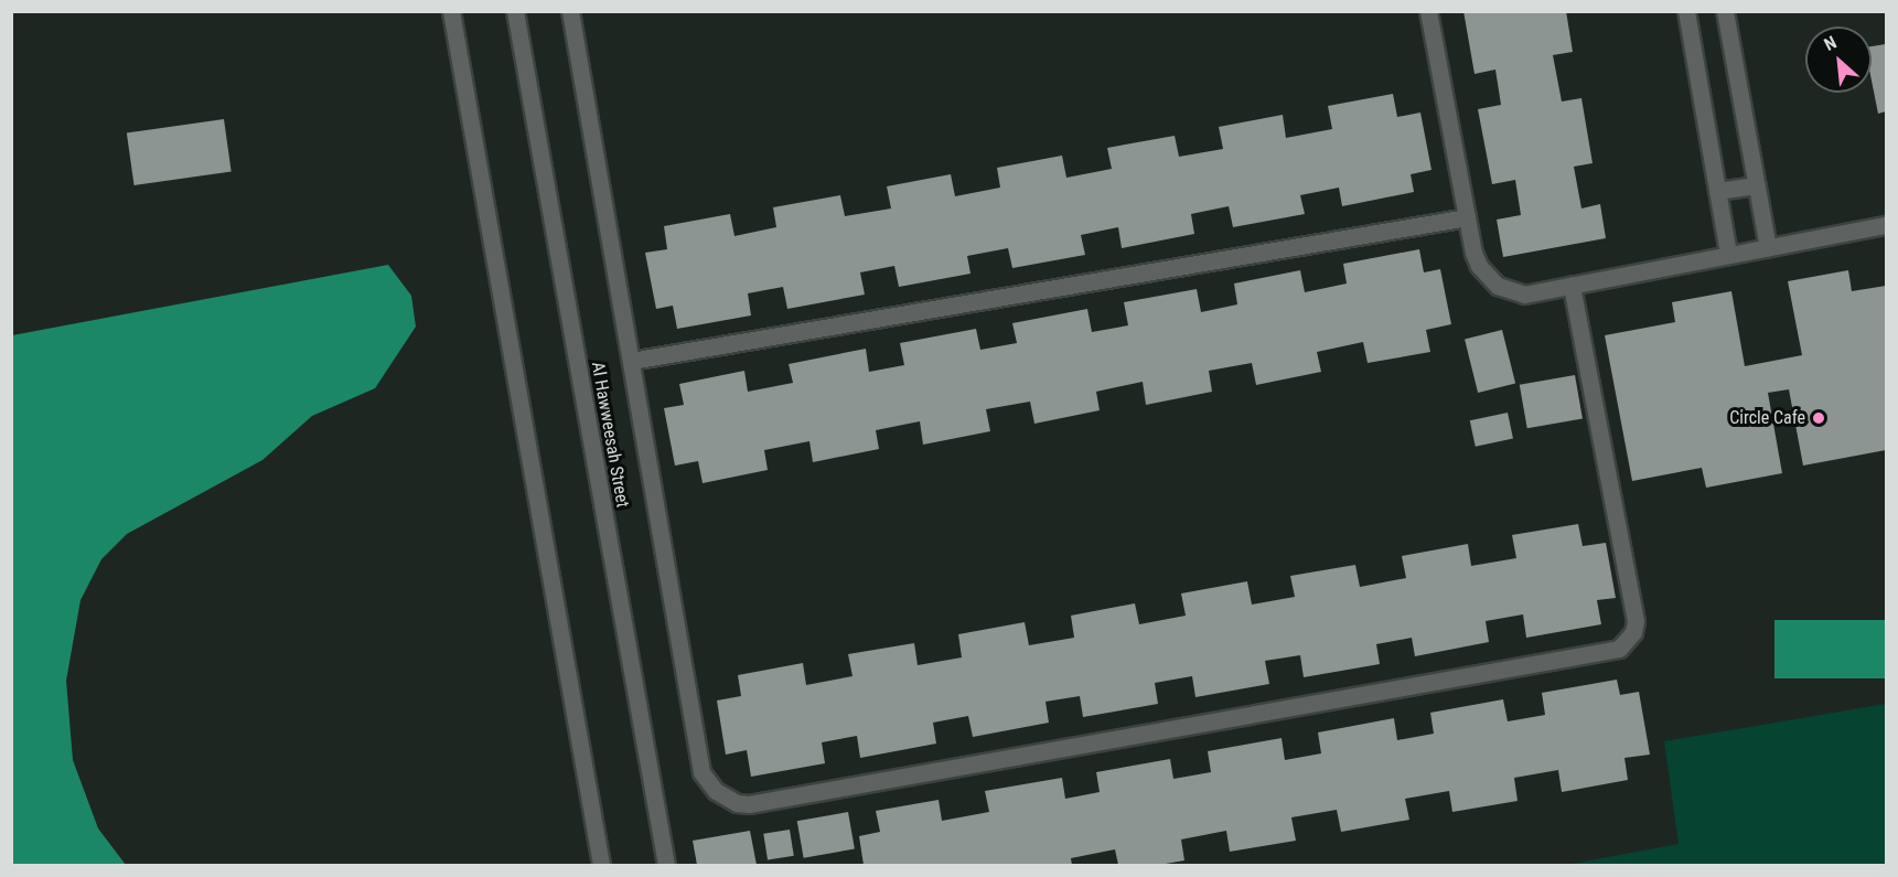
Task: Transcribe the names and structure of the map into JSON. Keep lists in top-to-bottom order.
{
  "streets": {
    "street": ["Al Hawweesah Street"]
  },
  "places": ["Circle Cafe"],
  "north": "top left"
}
